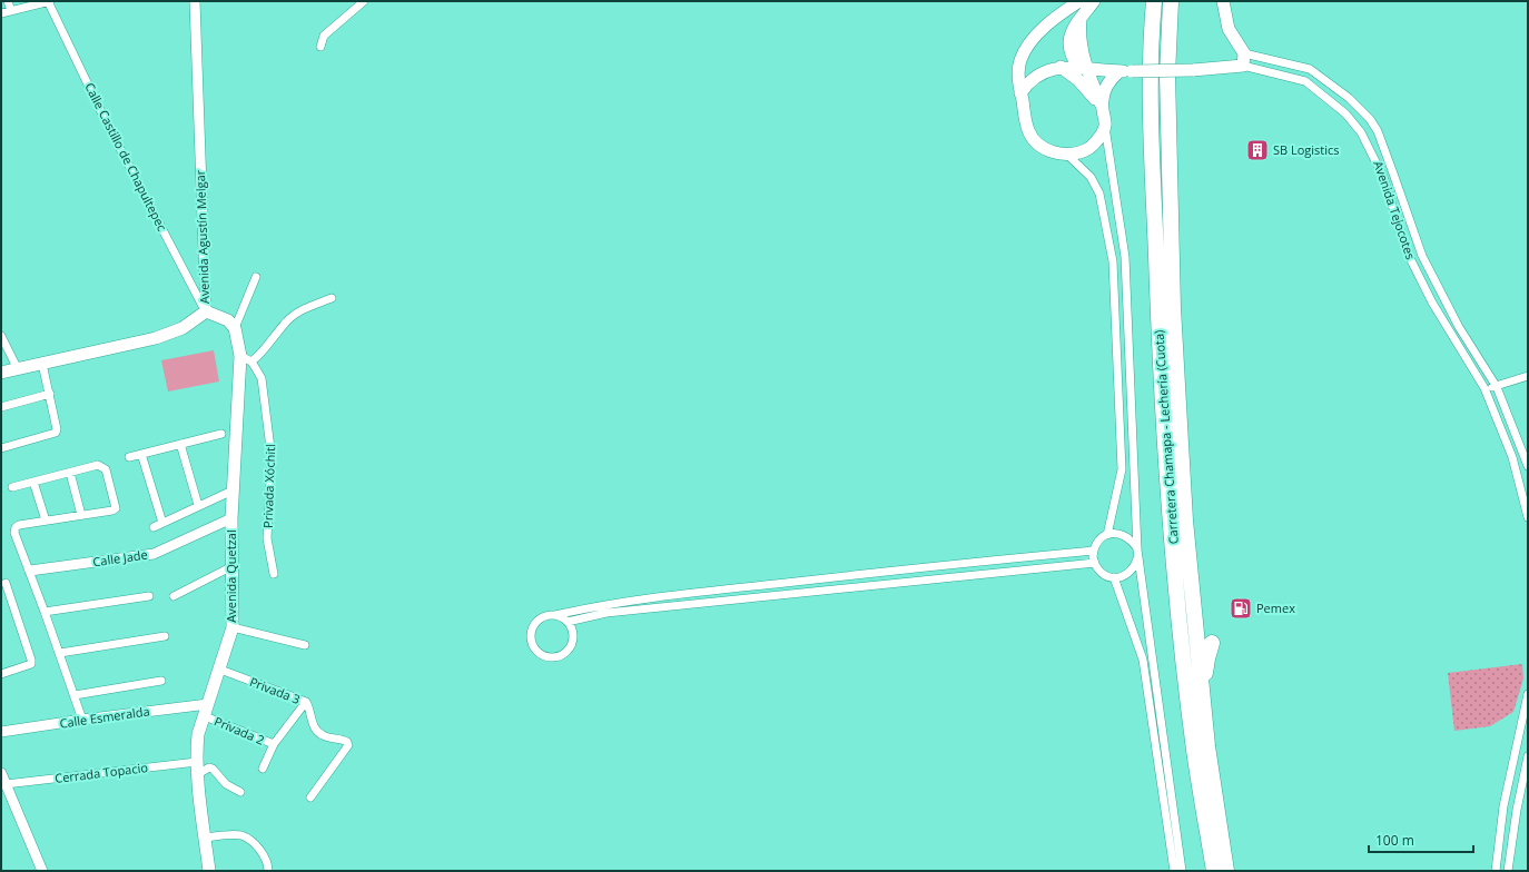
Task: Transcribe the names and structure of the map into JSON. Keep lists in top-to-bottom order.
{
  "streets": {
    "highway": ["Carretera Chamapa - Lechería (Cuota)"],
    "main road": ["Avenida Tejocotes", "Avenida Agustín Melgar", "Avenida Quetzal"],
    "street": [
      "Calle Castillo de Chapultepec",
      "Privada Xóchitl",
      "Calle Jade",
      "Privada 3",
      "Calle Esmeralda",
      "Privada 2",
      "Cerrada Topacio"
    ]
  },
  "crossings": [
    ["Calle Castillo de Chapultepec", "Avenida Agustín Melgar"],
    ["Privada Xóchitl", "Avenida Quetzal"],
    ["Calle Jade", "Avenida Quetzal"],
    ["Avenida Quetzal", "Privada 3"],
    ["Avenida Quetzal", "Calle Esmeralda"],
    ["Avenida Quetzal", "Privada 2"],
    ["Avenida Quetzal", "Cerrada Topacio"],
    ["Privada 3", "Privada 2"]
  ],
  "places": {
    "building": ["SB Logistics"],
    "fuel station": ["Pemex"]
  },
  "scale_bar": "100 m"
}
